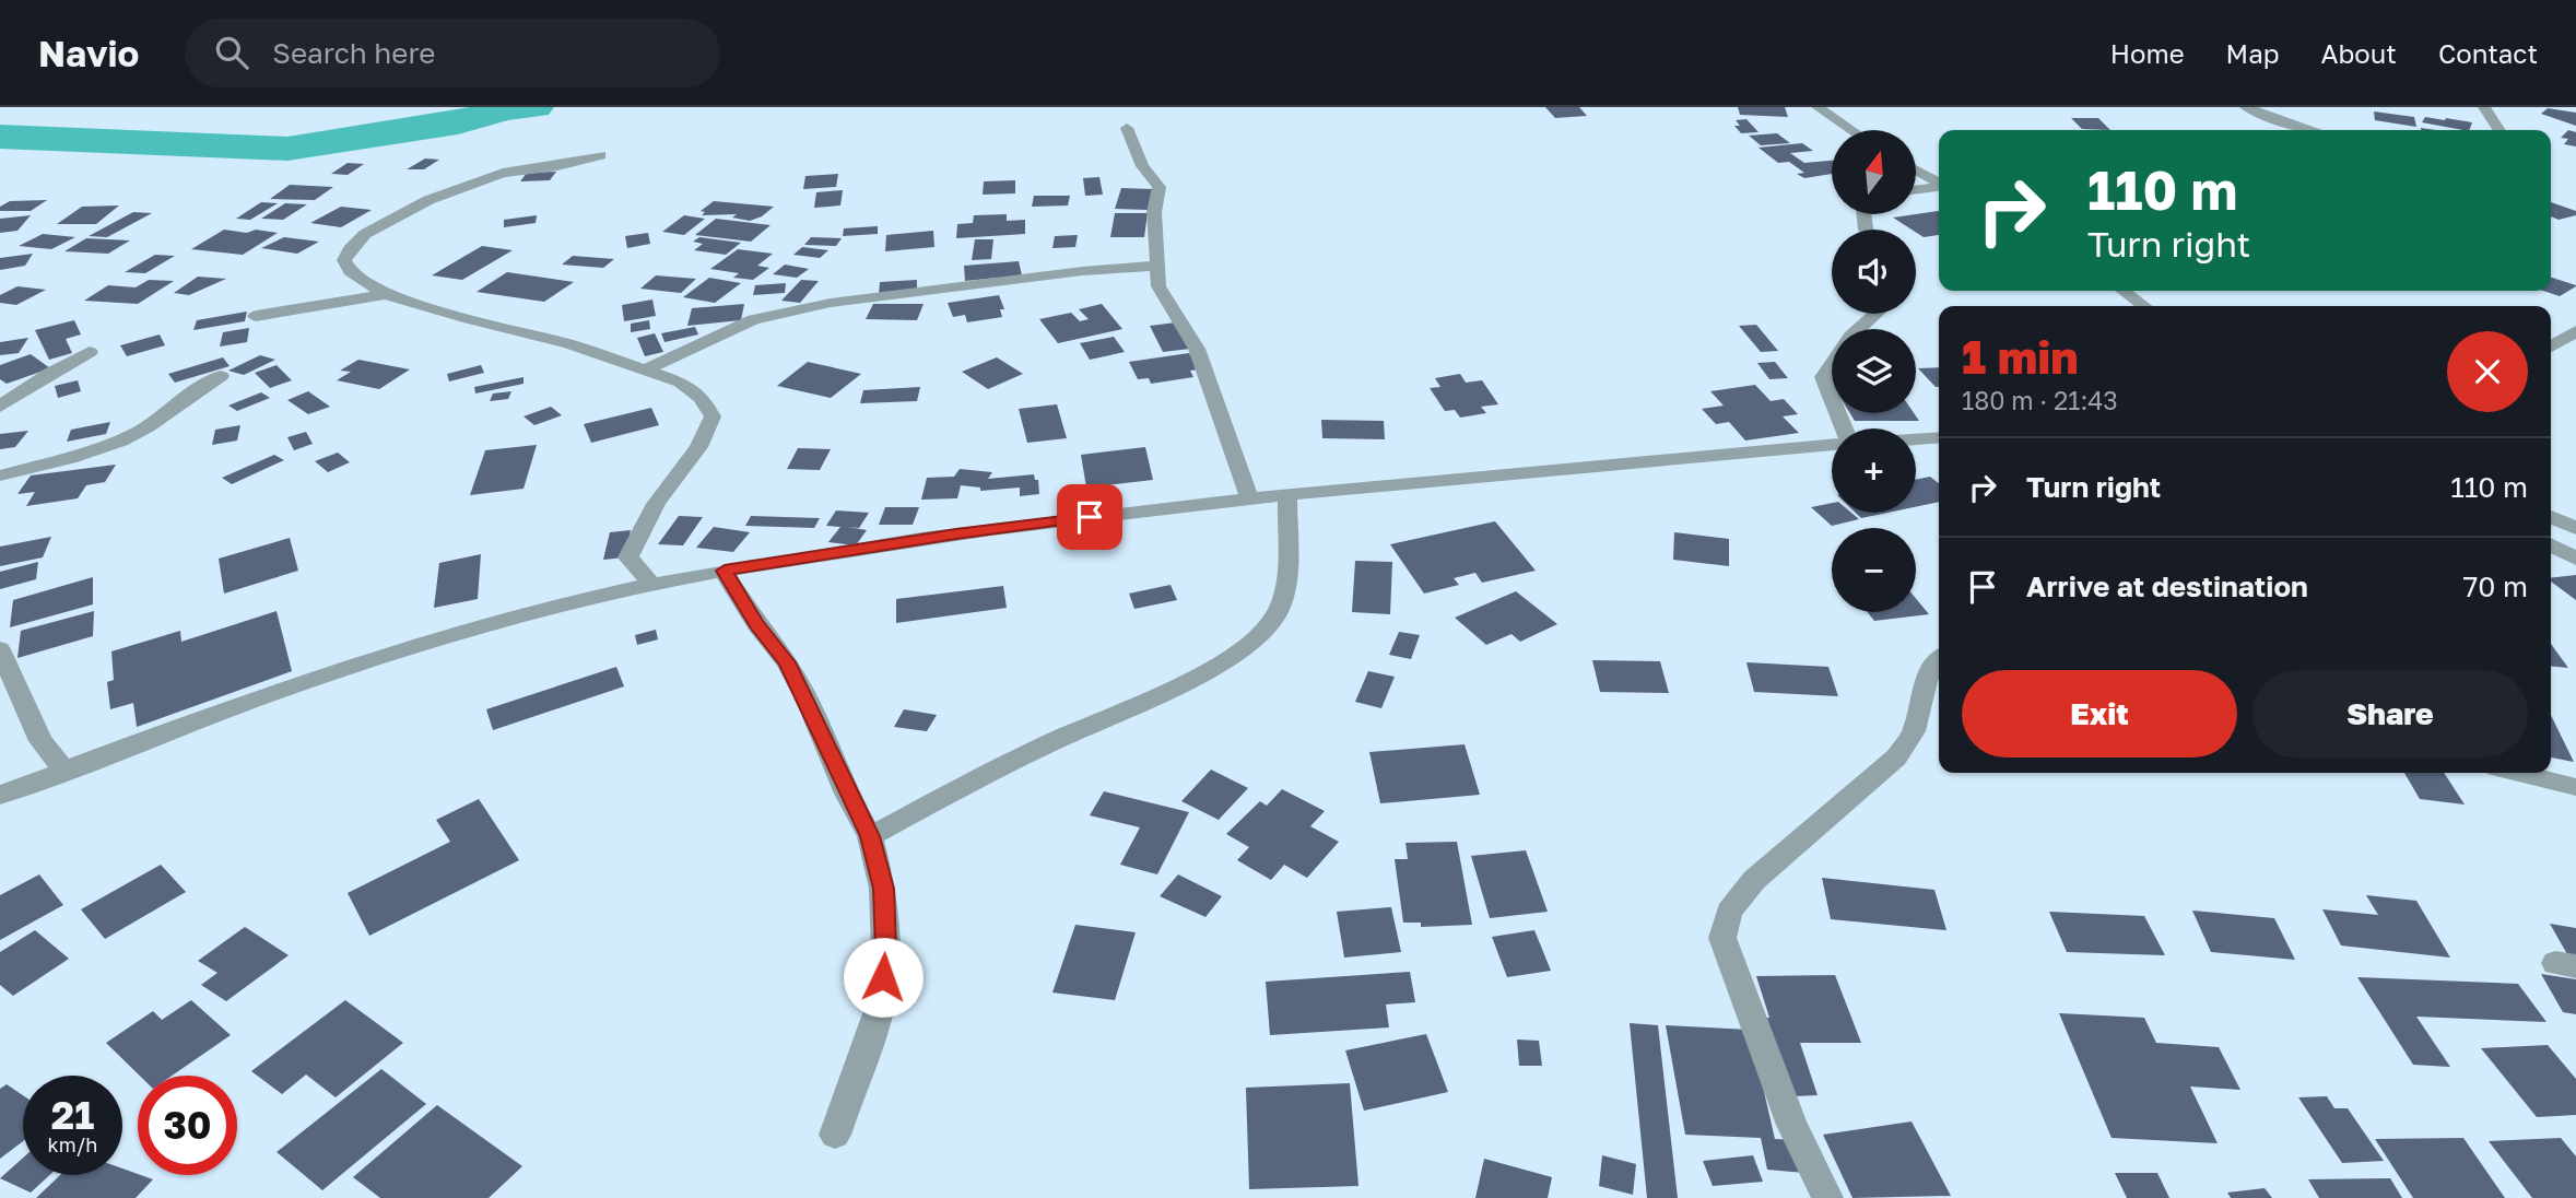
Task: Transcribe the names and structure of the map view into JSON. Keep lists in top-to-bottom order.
{
  "north": "top",
  "page": {
    "header": "Navio",
    "search": "Search here",
    "nav": [
      "Home",
      "Map",
      "About",
      "Contact"
    ],
    "map_buttons": ["+", "−"],
    "turn": ["110 m", "Turn right"],
    "heading": ["1 min", "180 m · 21:43"],
    "list": [
      {
        "name": "Turn right",
        "value": "110 m"
      },
      {
        "name": "Arrive at destination",
        "value": "70 m"
      }
    ],
    "buttons": ["Exit", "Share"],
    "speed": "21 km/h",
    "limit": "30"
  }
}
